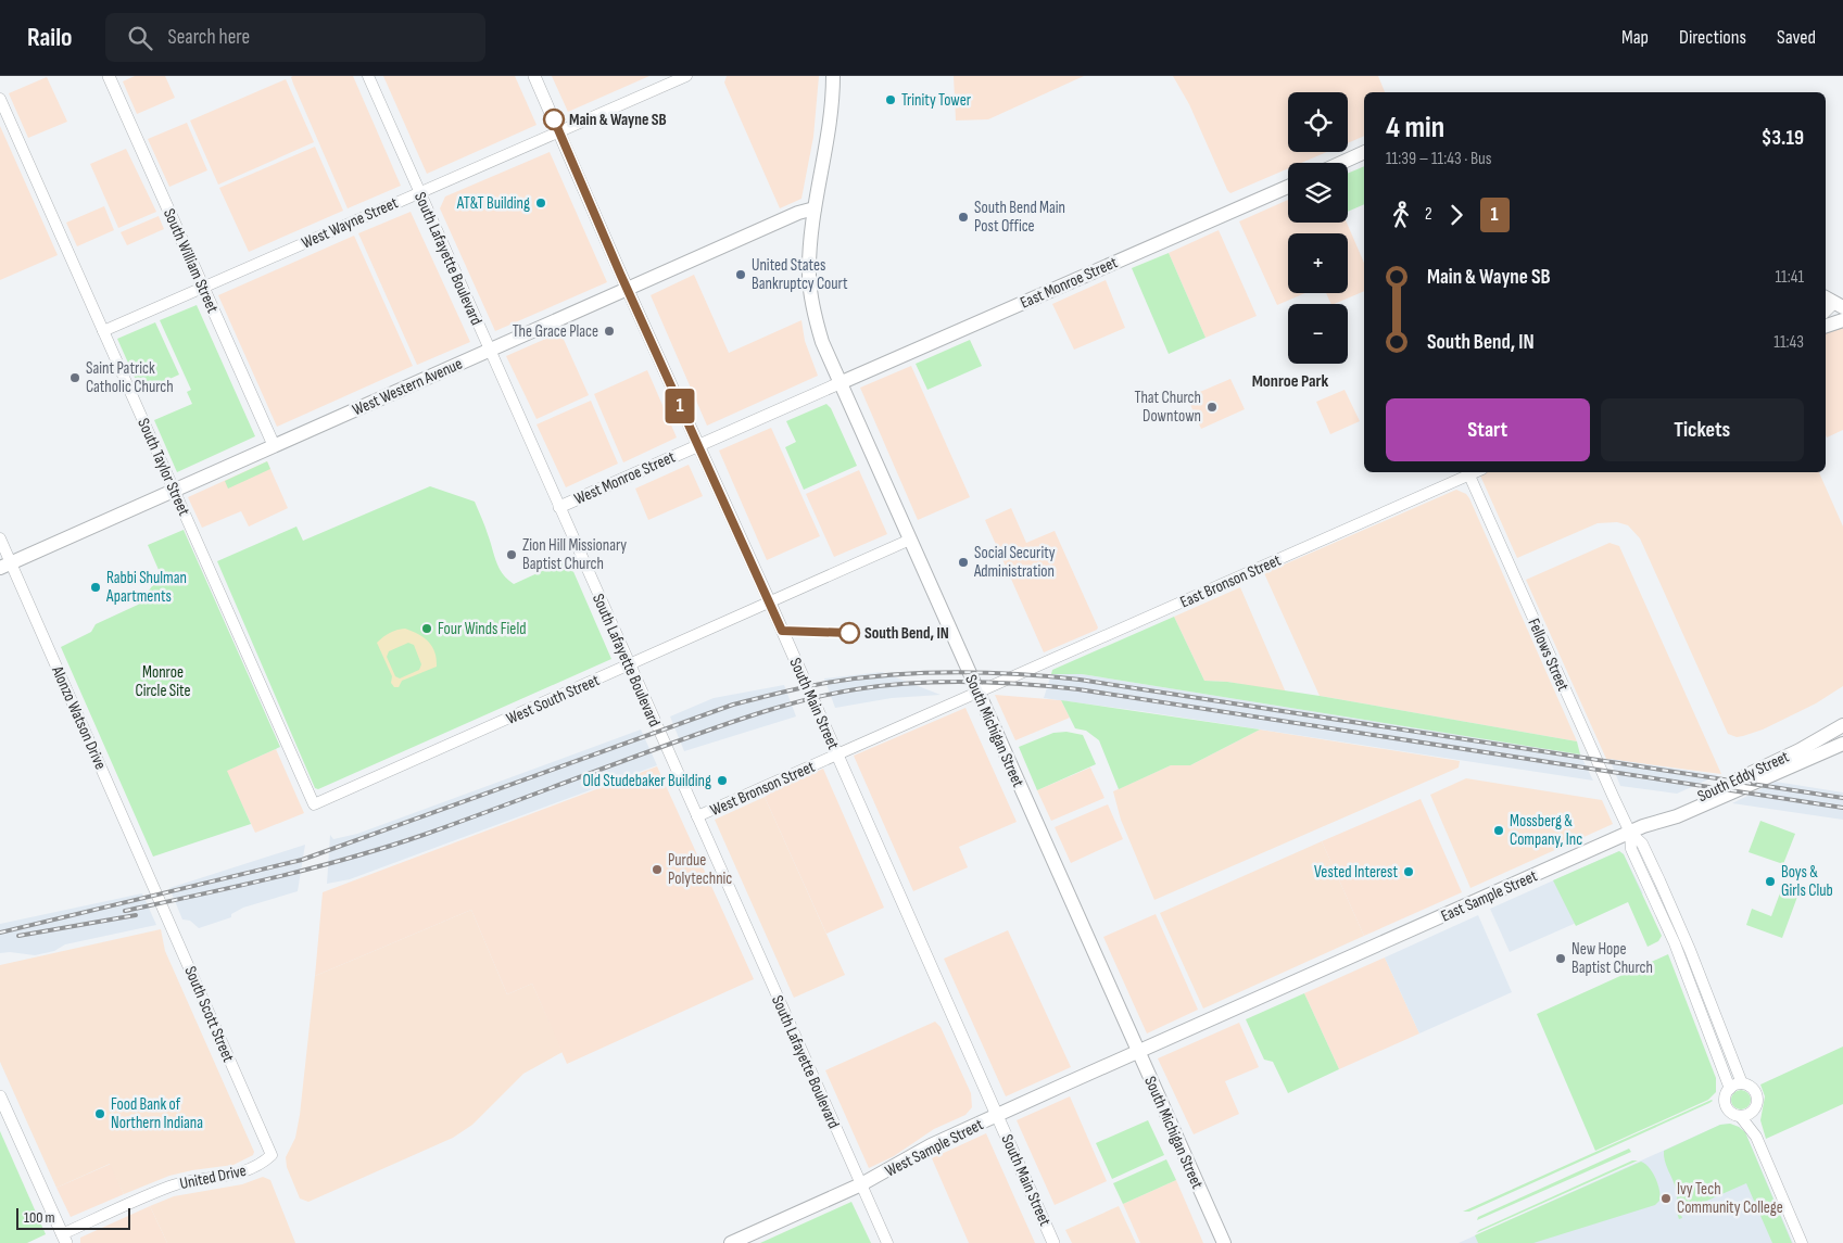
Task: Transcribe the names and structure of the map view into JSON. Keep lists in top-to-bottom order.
{
  "streets": {
    "main road": [
      "South William Street",
      "East Monroe Street",
      "West Western Avenue",
      "West Monroe Street",
      "South Main Street",
      "South Michigan Street",
      "South Eddy Street",
      "East Sample Street",
      "West Sample Street"
    ],
    "street": [
      "West Wayne Street",
      "South Lafayette Boulevard",
      "South Taylor Street",
      "East Bronson Street",
      "Fellows Street",
      "West South Street",
      "Alonzo Watson Drive",
      "West Bronson Street",
      "South Scott Street",
      "United Drive"
    ]
  },
  "crossings": [
    ["West Wayne Street", "South Lafayette Boulevard"],
    ["West Wayne Street", "South William Street"],
    ["West Wayne Street", "South Taylor Street"],
    ["West Wayne Street", "South Main Street"],
    ["South Lafayette Boulevard", "West Western Avenue"],
    ["South Lafayette Boulevard", "West Monroe Street"],
    ["South Lafayette Boulevard", "West South Street"],
    ["South Lafayette Boulevard", "West Bronson Street"],
    ["South Lafayette Boulevard", "West Sample Street"],
    ["South William Street", "West Western Avenue"],
    ["East Monroe Street", "West Monroe Street"],
    ["East Monroe Street", "South Michigan Street"],
    ["West Western Avenue", "South Taylor Street"],
    ["West Western Avenue", "South Main Street"],
    ["West Western Avenue", "Alonzo Watson Drive"],
    ["West Western Avenue", "South Michigan Street"],
    ["South Taylor Street", "West South Street"],
    ["West Monroe Street", "South Main Street"],
    ["West Monroe Street", "South Michigan Street"],
    ["East Bronson Street", "Fellows Street"],
    ["East Bronson Street", "South Michigan Street"],
    ["East Bronson Street", "West Bronson Street"],
    ["Fellows Street", "East Sample Street"],
    ["West South Street", "South Main Street"],
    ["West South Street", "South Michigan Street"],
    ["South Main Street", "West Bronson Street"],
    ["South Main Street", "West Sample Street"],
    ["Alonzo Watson Drive", "South Scott Street"],
    ["South Michigan Street", "West Bronson Street"],
    ["South Michigan Street", "East Sample Street"],
    ["South Michigan Street", "West Sample Street"],
    ["South Eddy Street", "East Sample Street"],
    ["East Sample Street", "West Sample Street"],
    ["South Scott Street", "United Drive"]
  ],
  "districts": ["Monroe Park"],
  "parks": ["Monroe Circle Site"],
  "places": [
    "Trinity Tower",
    "Main & Wayne SB",
    "AT&T Building",
    "South Bend Main Post Office",
    "United States Bankruptcy Court",
    "The Grace Place",
    "Saint Patrick Catholic Church",
    "That Church Downtown",
    "Zion Hill Missionary Baptist Church",
    "Social Security Administration",
    "Rabbi Shulman Apartments",
    "Four Winds Field",
    "South Bend, IN",
    "Old Studebaker Building",
    "Mossberg & Company, Inc",
    "Purdue Polytechnic",
    "Vested Interest",
    "Boys & Girls Club",
    "New Hope Baptist Church",
    "Food Bank of Northern Indiana",
    "Ivy Tech Community College"
  ],
  "lines": ["bus line 1"],
  "scale_bar": "100 m",
  "page": {
    "header": "Railo",
    "search": "Search here",
    "nav": ["Map", "Directions", "Saved"],
    "on_map": "1",
    "map_buttons": ["+", "−"],
    "heading": ["4 min", "11:39 – 11:43 · Bus", "$3.19"],
    "legs": ["2", "1"],
    "list": [
      {
        "name": "Main & Wayne SB",
        "value": "11:41"
      },
      {
        "name": "South Bend, IN",
        "value": "11:43"
      }
    ],
    "buttons": ["Start", "Tickets"],
    "scale": "100 m"
  }
}
